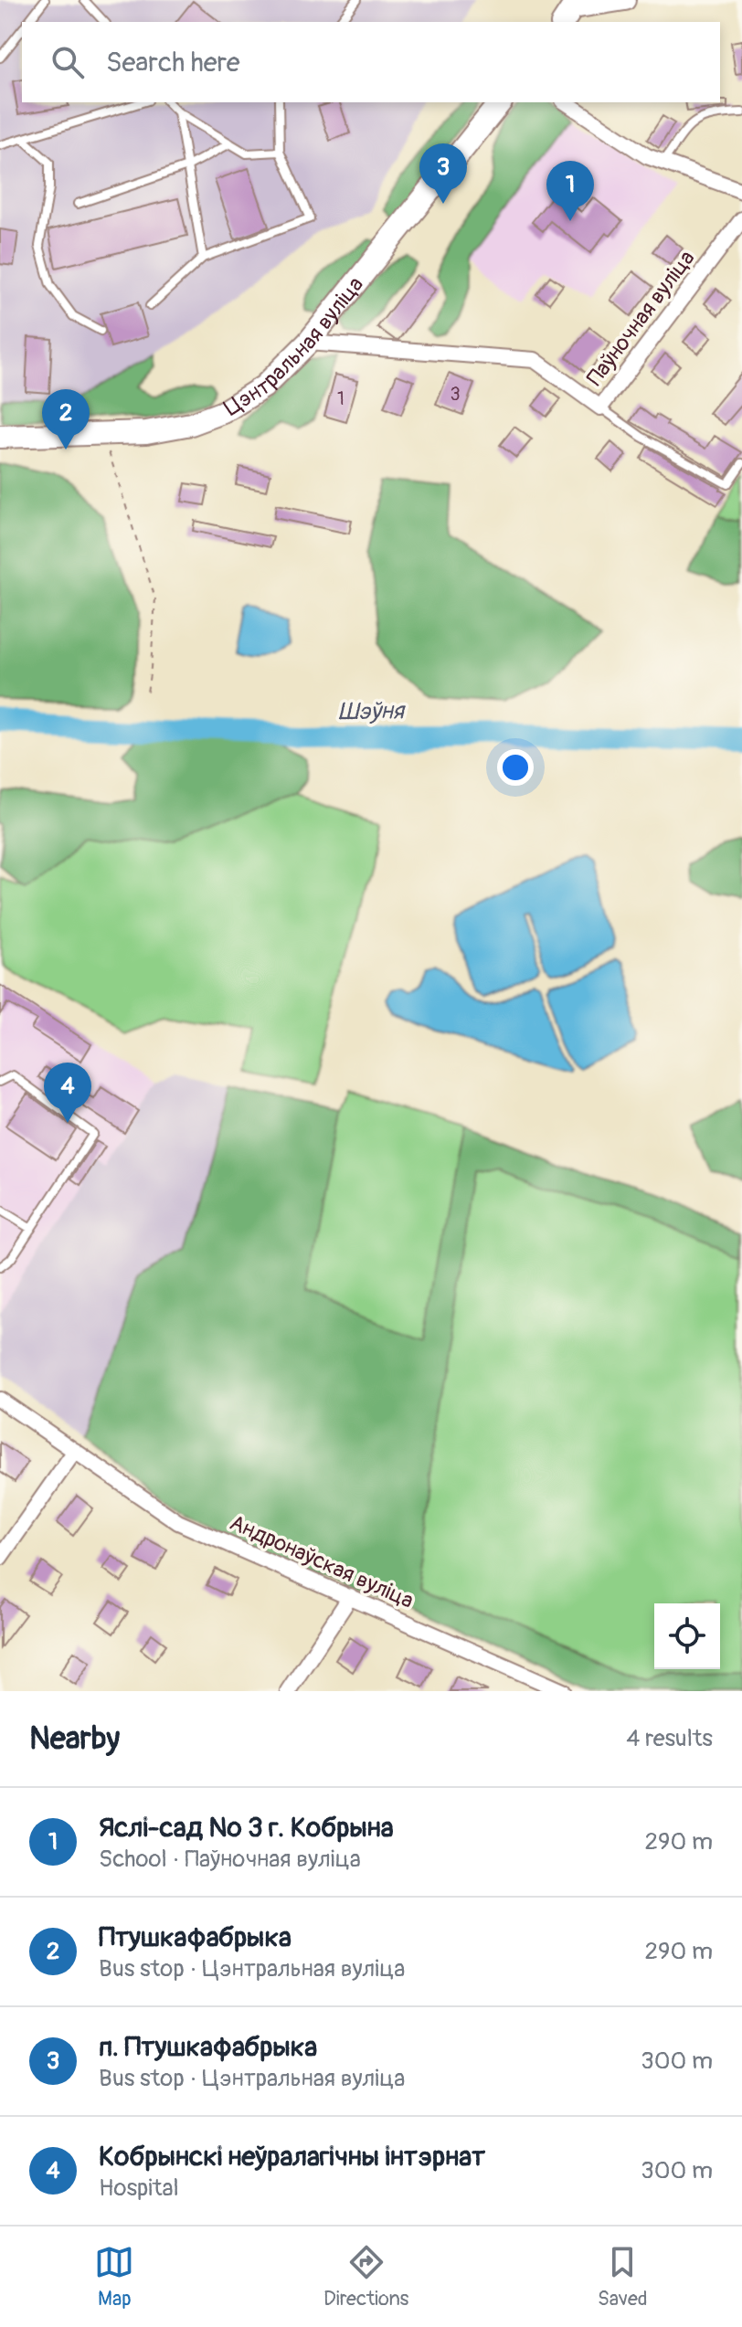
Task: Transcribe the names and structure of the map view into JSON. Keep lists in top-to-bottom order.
{
  "streets": {
    "main road": ["Цэнтральная вуліца"],
    "street": ["Паўночная вуліца", "Андронаўская вуліца"]
  },
  "crossings": [
    ["Паўночная вуліца", "Цэнтральная вуліца"]
  ],
  "water": ["Шэўня"],
  "house_numbers": ["3", "1"],
  "page": {
    "search": "Search here",
    "pins": [
      "3",
      "1",
      "2",
      "4"
    ],
    "heading": ["Nearby", "4 results"],
    "list": [
      {
        "mark": "1",
        "name": "Яслі-сад № 3 г. Кобрына",
        "note": "School · Паўночная вуліца",
        "value": "290 m"
      },
      {
        "mark": "2",
        "name": "Птушкафабрыка",
        "note": "Bus stop · Цэнтральная вуліца",
        "value": "290 m"
      },
      {
        "mark": "3",
        "name": "п. Птушкафабрыка",
        "note": "Bus stop · Цэнтральная вуліца",
        "value": "300 m"
      },
      {
        "mark": "4",
        "name": "Кобрынскі неўралагічны інтэрнат",
        "note": "Hospital",
        "value": "300 m"
      }
    ],
    "nav": ["Map", "Directions", "Saved"]
  }
}
